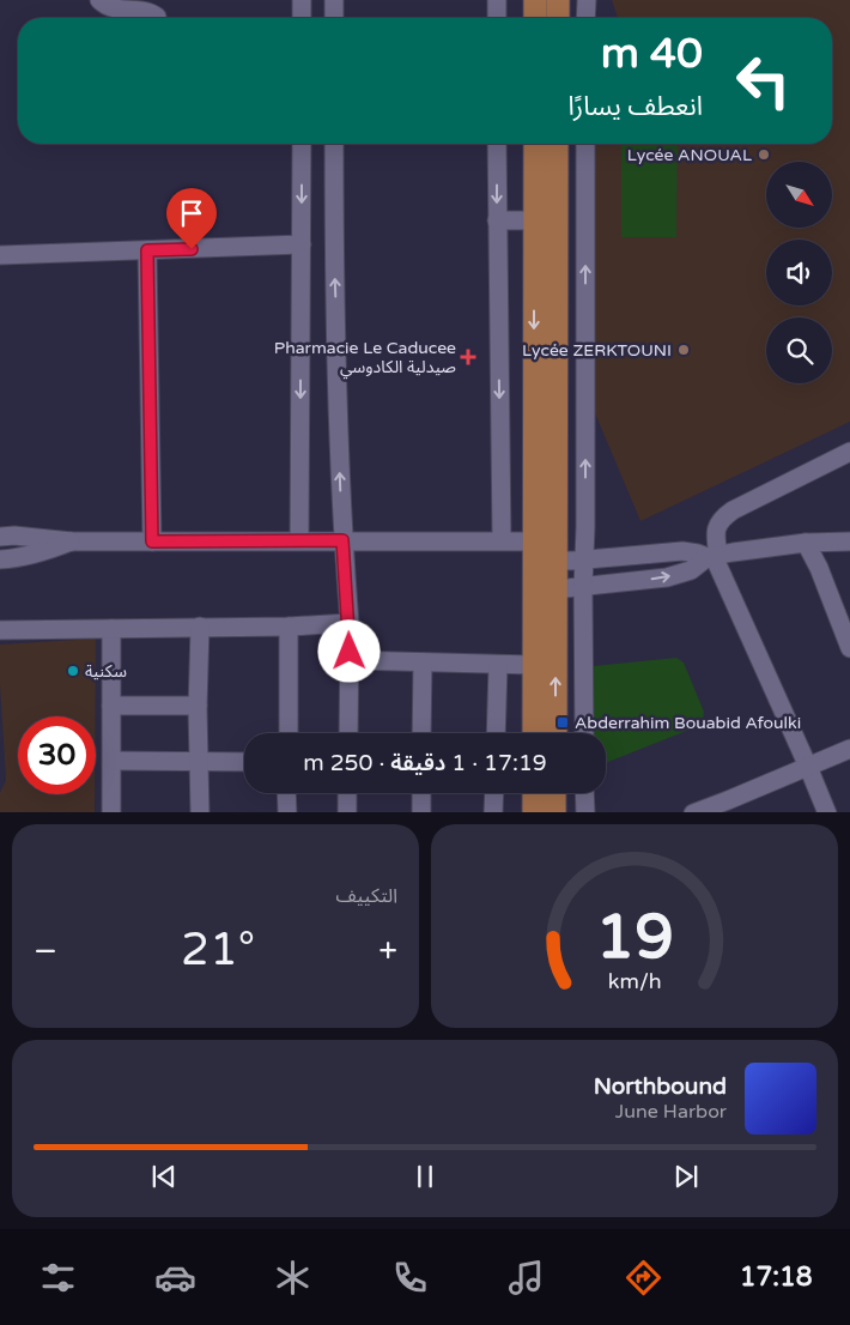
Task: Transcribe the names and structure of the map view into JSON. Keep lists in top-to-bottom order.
{
  "places": {
    "other": ["Lycée ANOUAL", "Lycée ZERKTOUNI", "سكنية"],
    "health": ["Pharmacie Le Caducee صيدلية الكادوسي"],
    "transit": ["Abderrahim Bouabid Afoulki"]
  },
  "north": "bottom right",
  "page": {
    "turn": ["40 m", "انعطف يسارًا"],
    "limit": "30",
    "trip": "17:19 · 1 دقيقة · 250 m",
    "tile": "التكييف",
    "heat": ["−", "21°", "+"],
    "song": ["Northbound", "June Harbor"],
    "tabs": "17:18",
    "gauge": ["19", "km/h"]
  }
}
